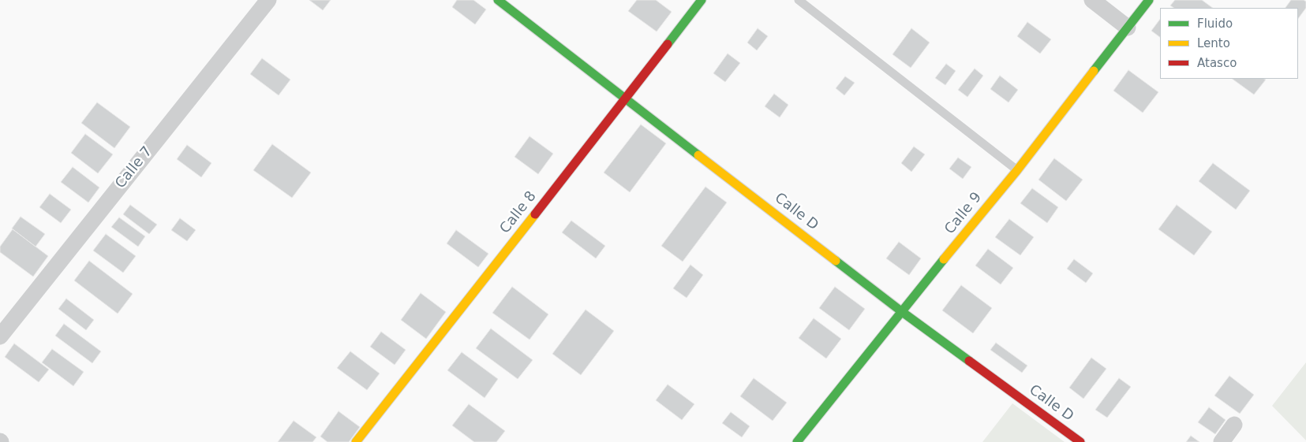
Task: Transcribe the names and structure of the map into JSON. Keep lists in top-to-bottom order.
{
  "streets": {
    "street": [
      "Calle 7",
      "Calle D",
      "Calle 8",
      "Calle 9"
    ]
  },
  "crossings": [
    ["Calle D", "Calle 8"],
    ["Calle D", "Calle 9"]
  ],
  "legend": ["Fluido", "Lento", "Atasco"]
}
